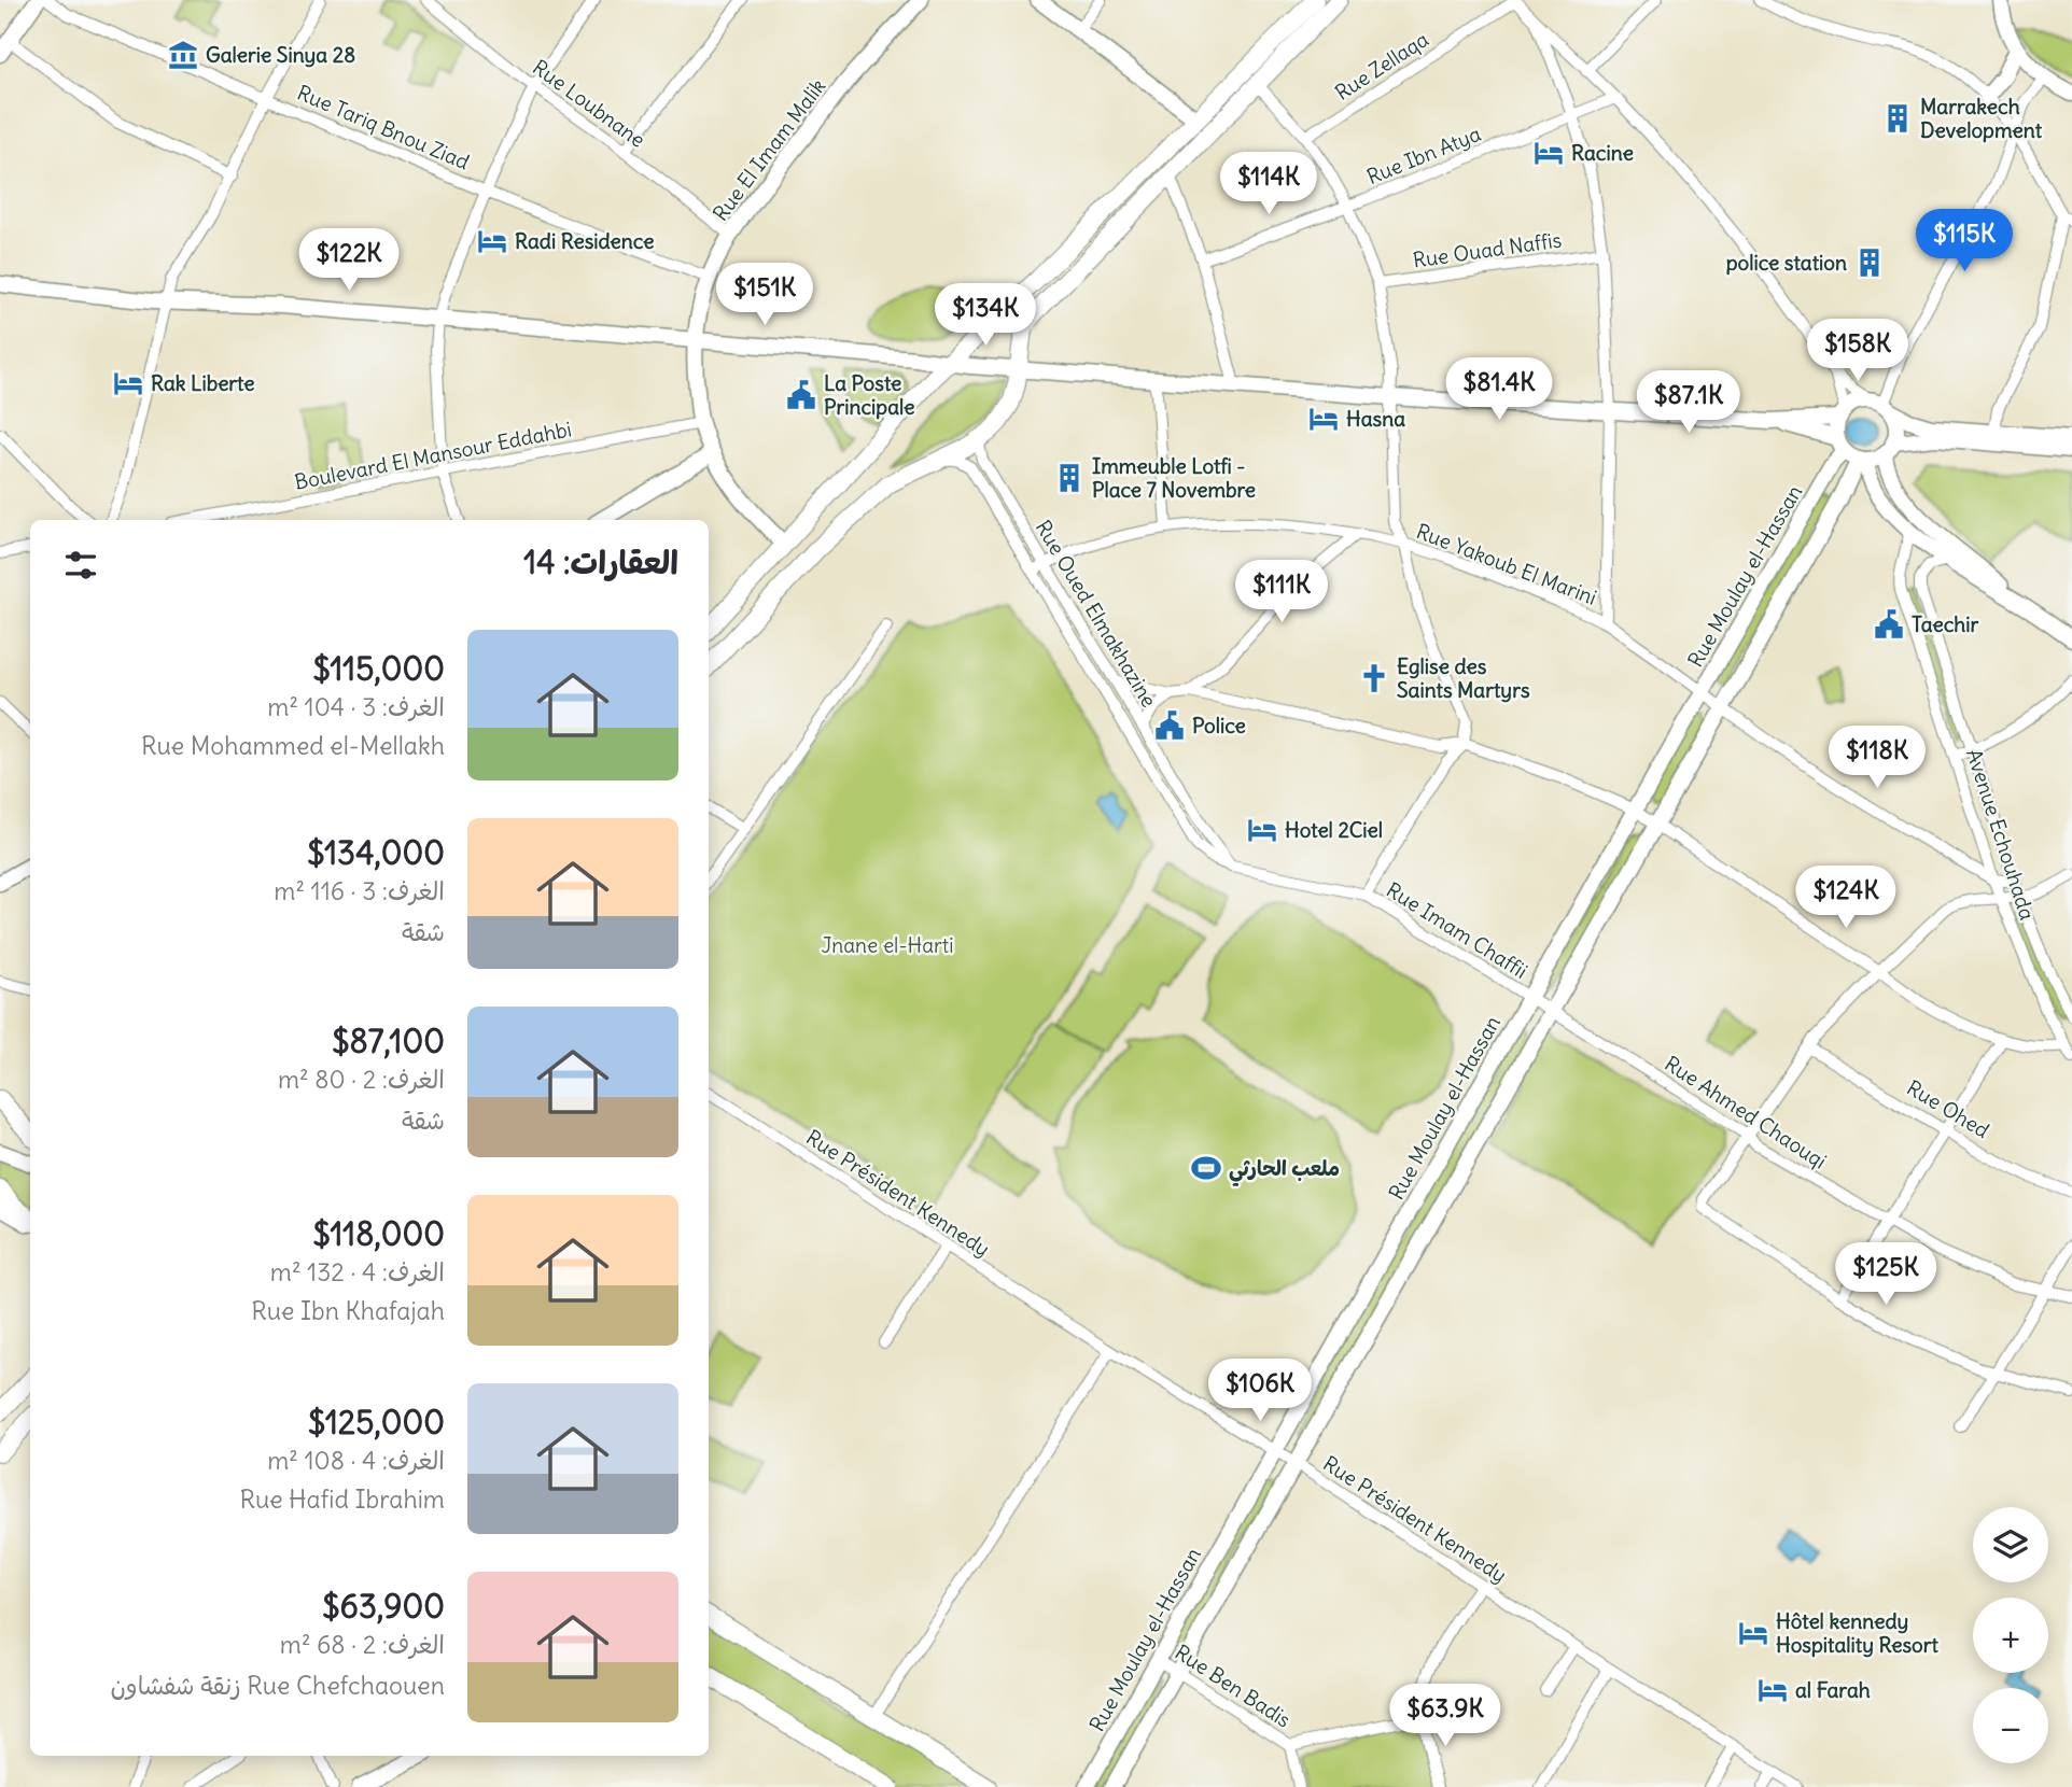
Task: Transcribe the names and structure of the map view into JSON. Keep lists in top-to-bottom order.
{
  "streets": {
    "street": [
      "Rue Zellaqa",
      "Rue Loubnane",
      "Rue Tariq Bnou Ziad",
      "Rue El Imam Malik",
      "Rue Ibn Atya",
      "Rue Ouad Naffis",
      "Boulevard El Mansour Eddahbi",
      "Rue Yakoub El Marini",
      "Rue Moulay el-Hassan",
      "Rue Oued Elmakhazine",
      "Avenue Echouhada",
      "Rue Imam Chaffii",
      "Rue Ohed",
      "Rue Ahmed Chaouqi",
      "Rue Président Kennedy",
      "Rue Ben Badis"
    ]
  },
  "crossings": [
    ["Rue Loubnane", "Rue El Imam Malik"],
    ["Rue Tariq Bnou Ziad", "Rue El Imam Malik"],
    ["Rue El Imam Malik", "Boulevard El Mansour Eddahbi"],
    ["Rue Yakoub El Marini", "Rue Moulay el-Hassan"],
    ["Rue Yakoub El Marini", "Rue Oued Elmakhazine"],
    ["Rue Yakoub El Marini", "Avenue Echouhada"],
    ["Rue Moulay el-Hassan", "Rue Imam Chaffii"],
    ["Rue Moulay el-Hassan", "Rue Ahmed Chaouqi"],
    ["Rue Moulay el-Hassan", "Rue Président Kennedy"],
    ["Rue Moulay el-Hassan", "Rue Ben Badis"],
    ["Rue Oued Elmakhazine", "Rue Imam Chaffii"],
    ["Rue Imam Chaffii", "Rue Ahmed Chaouqi"]
  ],
  "parks": ["Jnane el-Harti"],
  "places": {
    "museum": ["Galerie Sinya 28"],
    "building": ["Marrakech Development", "police station", "Immeuble Lotfi - Place 7 Novembre"],
    "hotel": [
      "Racine",
      "Radi Residence",
      "Rak Liberte",
      "Hasna",
      "Hotel 2Ciel",
      "Hôtel kennedy Hospitality Resort",
      "al Farah"
    ],
    "public building": ["La Poste Principale", "Taechir", "Police"],
    "church": ["Eglise des Saints Martyrs"],
    "sports": ["ملعب الحارثي"]
  },
  "page": {
    "price": [
      "$114K",
      "$115K",
      "$122K",
      "$151K",
      "$134K",
      "$158K",
      "$81.4K",
      "$87.1K",
      "$111K",
      "$118K",
      "$124K",
      "$125K",
      "$106K",
      "$63.9K"
    ],
    "heading": "العقارات: 14",
    "list": [
      {
        "name": "$115,000",
        "note": "الغرف: 3 · 104 m² · Rue Mohammed el-Mellakh"
      },
      {
        "name": "$134,000",
        "note": "الغرف: 3 · 116 m² · شقة"
      },
      {
        "name": "$87,100",
        "note": "الغرف: 2 · 80 m² · شقة"
      },
      {
        "name": "$118,000",
        "note": "الغرف: 4 · 132 m² · Rue Ibn Khafajah"
      },
      {
        "name": "$125,000",
        "note": "الغرف: 4 · 108 m² · Rue Hafid Ibrahim"
      },
      {
        "name": "$63,900",
        "note": "الغرف: 2 · 68 m² · Rue Chefchaouen زنقة شفشاون"
      }
    ],
    "map_buttons": ["+", "−"]
  }
}
